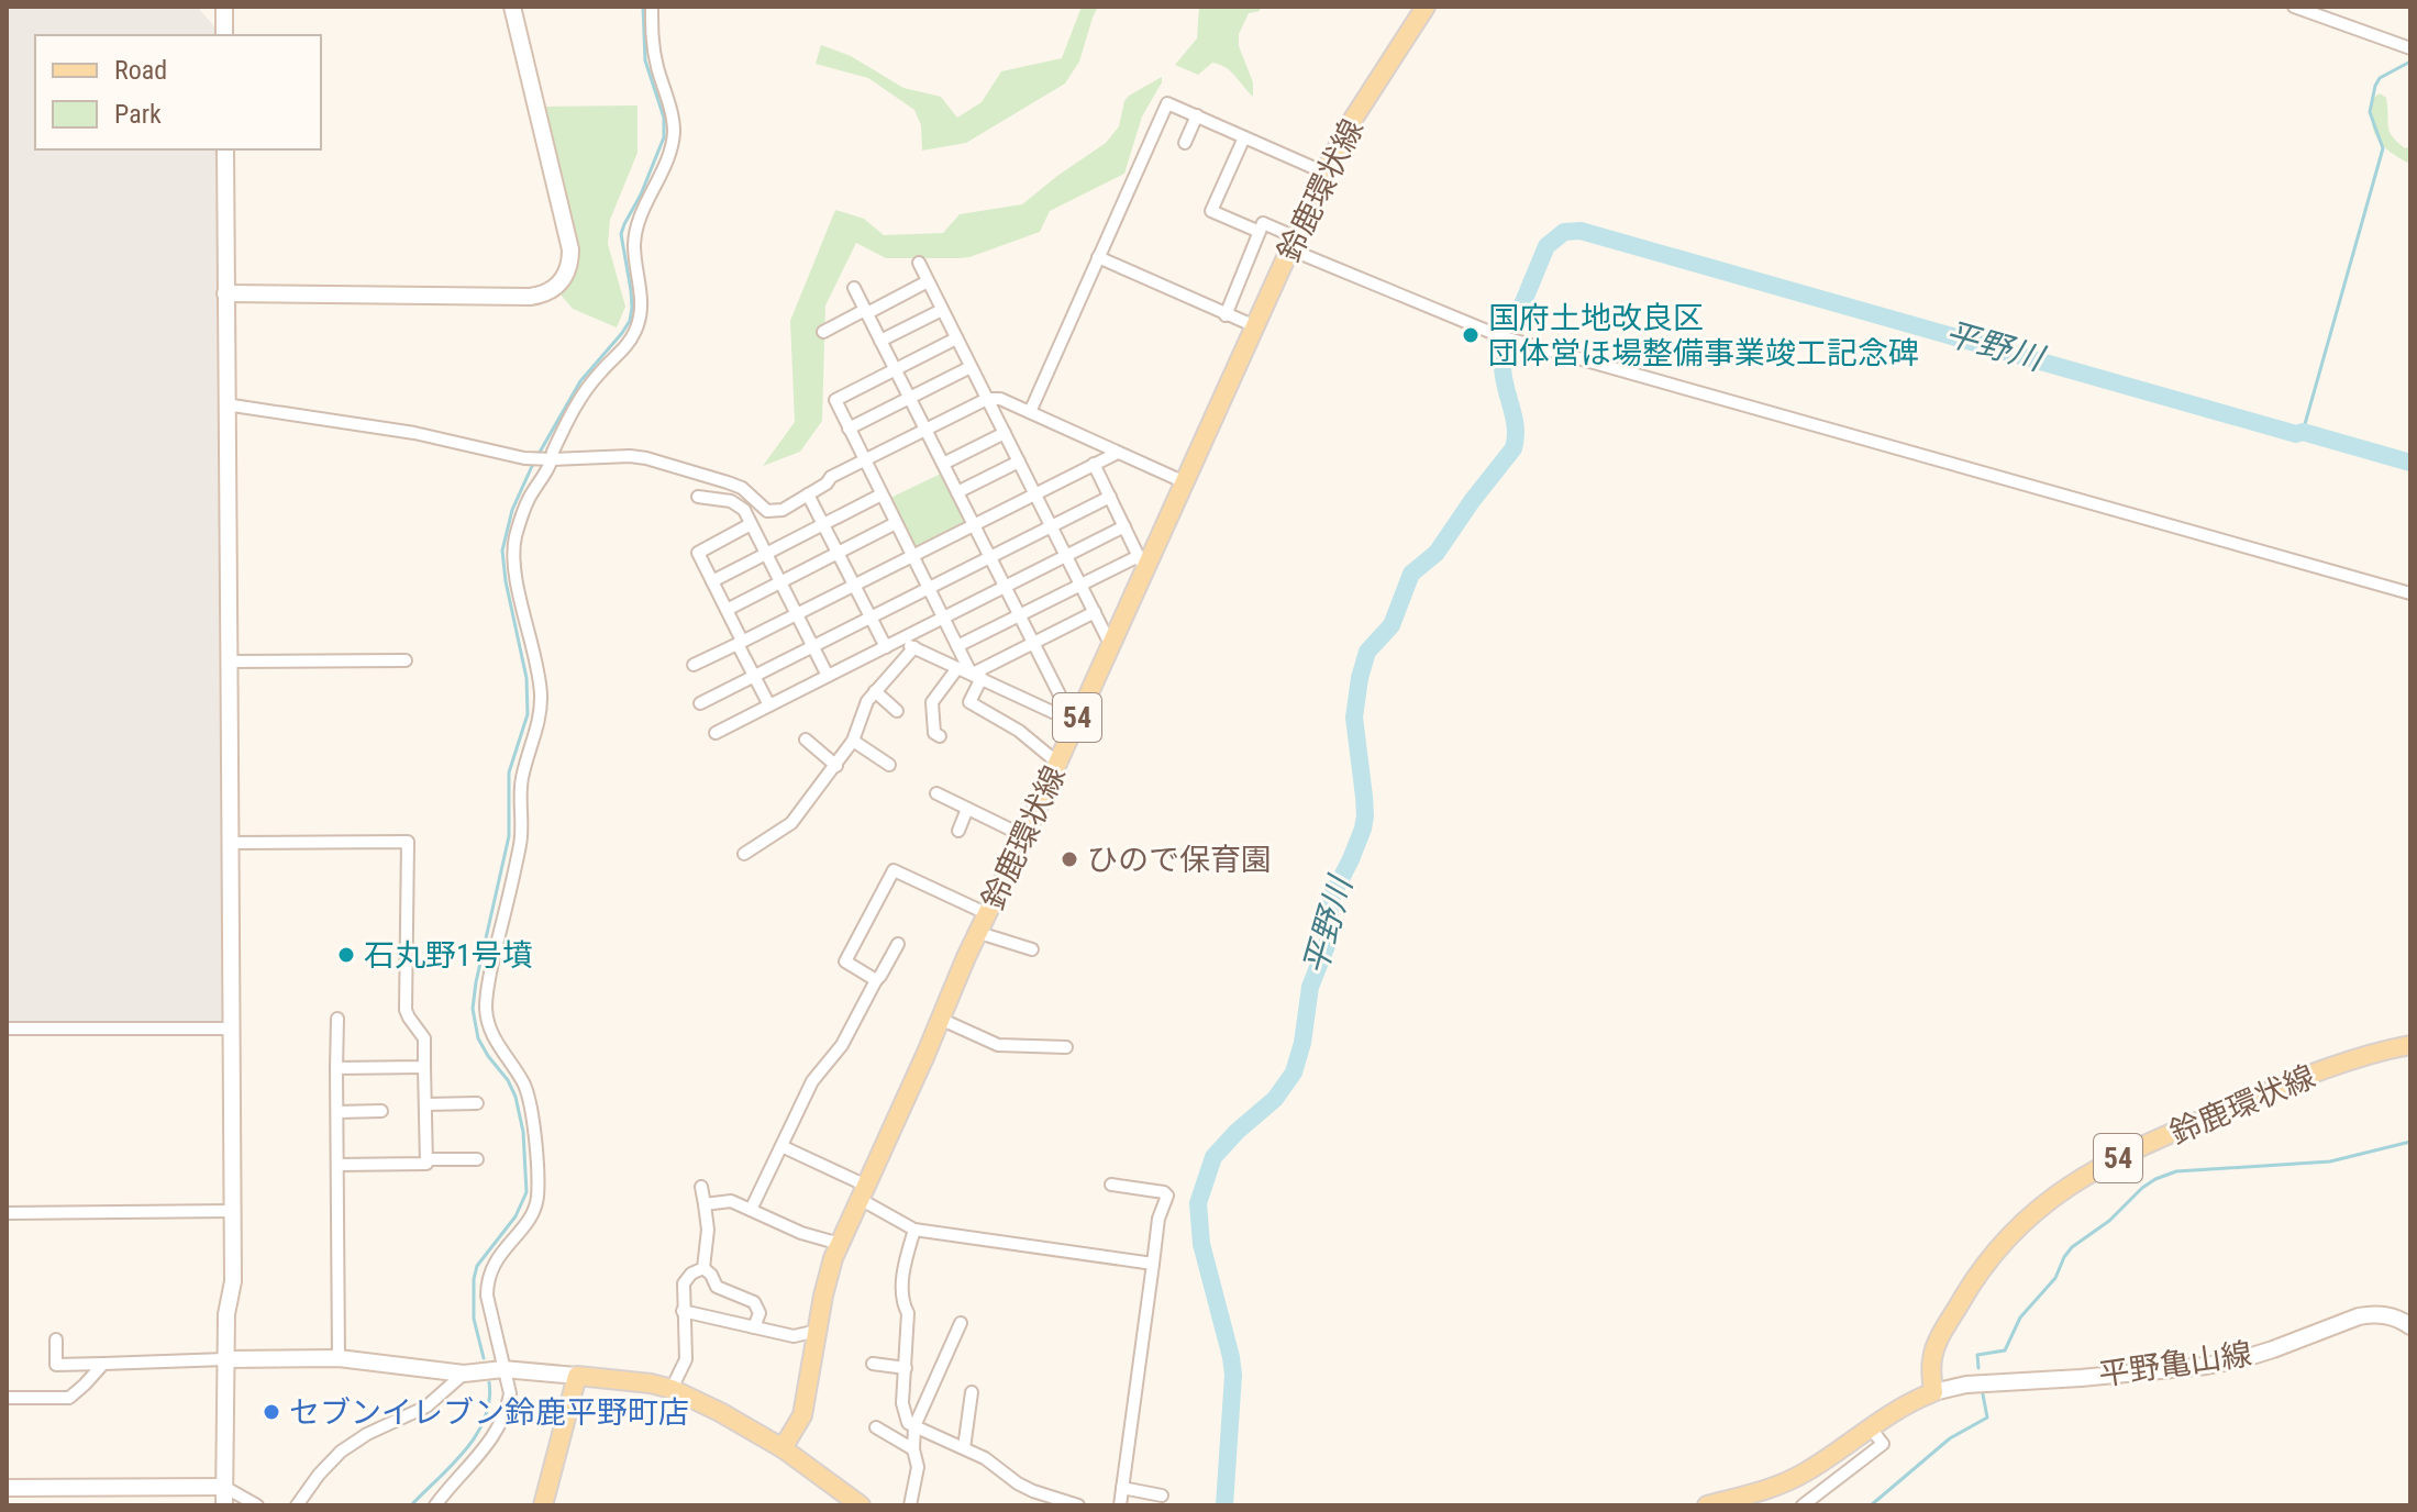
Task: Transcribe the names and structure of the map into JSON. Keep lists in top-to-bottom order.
{
  "streets": {
    "main road": ["鈴鹿環状線", "54"],
    "street": ["平野亀山線"]
  },
  "crossings": [
    ["鈴鹿環状線", "平野亀山線"]
  ],
  "water": ["平野川"],
  "places": [
    "国府土地改良区 団体営ほ場整備事業竣工記念碑",
    "ひので保育園",
    "石丸野1号墳",
    "セブンイレブン鈴鹿平野町店"
  ],
  "legend": ["Road", "Park"]
}
